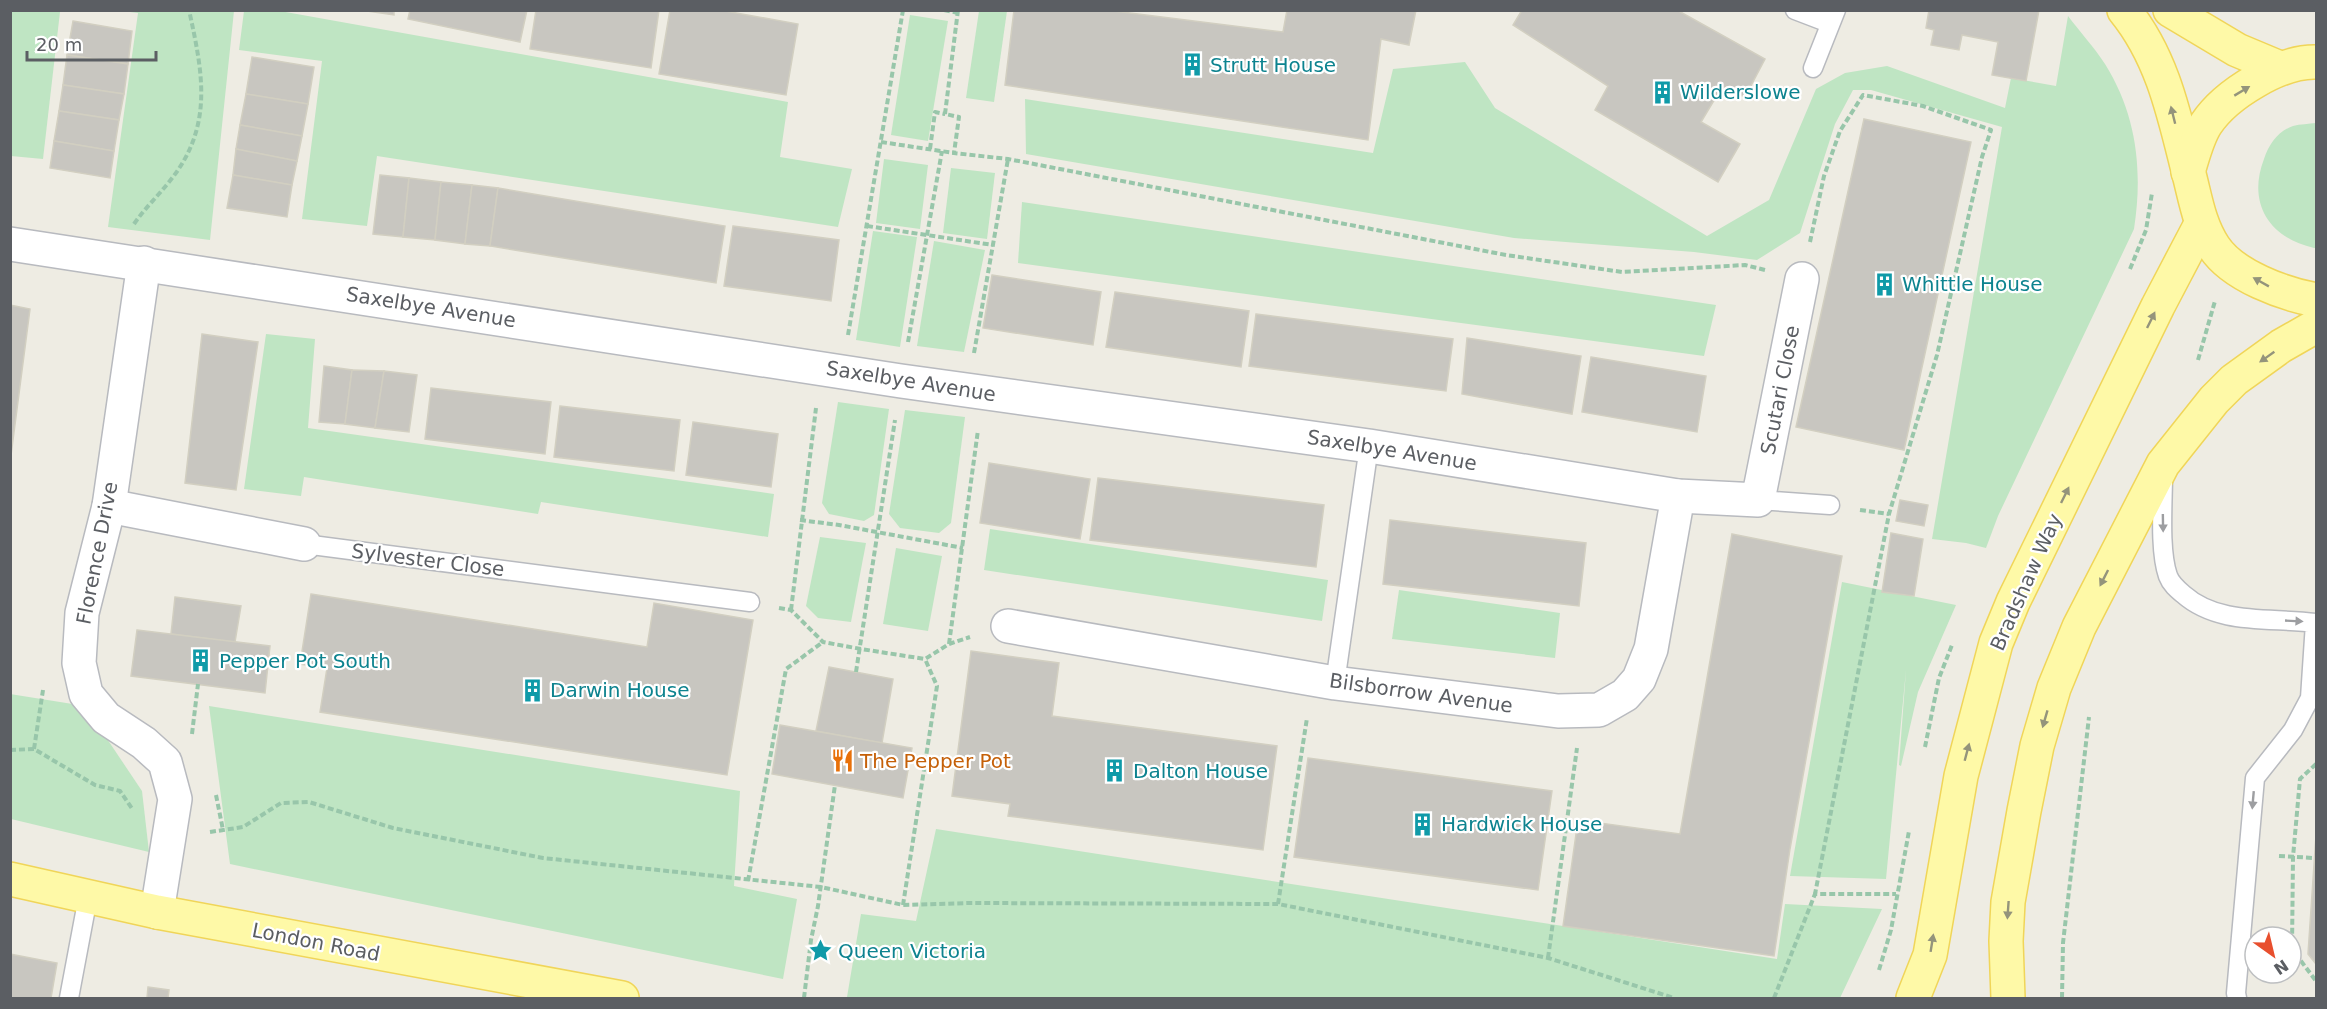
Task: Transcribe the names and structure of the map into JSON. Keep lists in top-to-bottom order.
{
  "streets": {
    "main road": ["Bradshaw Way", "London Road"],
    "street": [
      "Saxelbye Avenue",
      "Scutari Close",
      "Florence Drive",
      "Sylvester Close",
      "Bilsborrow Avenue"
    ]
  },
  "crossings": [
    ["Saxelbye Avenue", "Scutari Close"],
    ["Saxelbye Avenue", "Florence Drive"],
    ["Saxelbye Avenue", "Bilsborrow Avenue"],
    ["Florence Drive", "Sylvester Close"],
    ["Florence Drive", "London Road"]
  ],
  "places": {
    "building": [
      "Strutt House",
      "Wilderslowe",
      "Whittle House",
      "Pepper Pot South",
      "Darwin House",
      "Dalton House",
      "Hardwick House"
    ],
    "restaurant": ["The Pepper Pot"],
    "place": ["Queen Victoria"]
  },
  "scale_bar": "20 m",
  "north": "bottom right"
}
